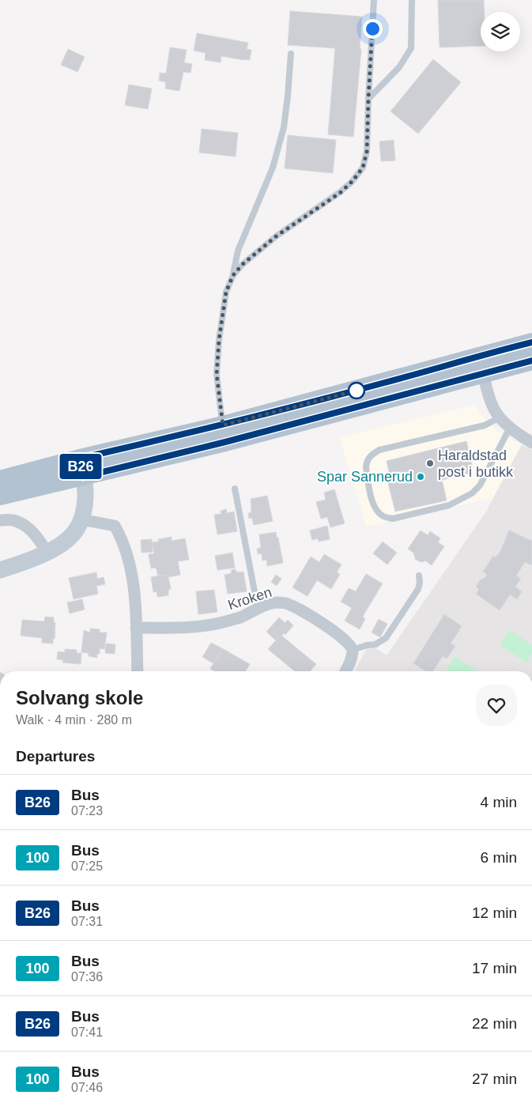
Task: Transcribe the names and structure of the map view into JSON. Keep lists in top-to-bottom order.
{
  "streets": {
    "street": ["Kroken"]
  },
  "places": ["Haraldstad post i butikk", "Spar Sannerud"],
  "lines": ["bus line B26"],
  "page": {
    "on_map": "B26",
    "heading": [
      ["Solvang skole", "Walk · 4 min · 280 m"],
      "Departures"
    ],
    "list": [
      {
        "mark": "B26",
        "name": "Bus",
        "note": "07:23",
        "value": "4 min"
      },
      {
        "mark": "100",
        "name": "Bus",
        "note": "07:25",
        "value": "6 min"
      },
      {
        "mark": "B26",
        "name": "Bus",
        "note": "07:31",
        "value": "12 min"
      },
      {
        "mark": "100",
        "name": "Bus",
        "note": "07:36",
        "value": "17 min"
      },
      {
        "mark": "B26",
        "name": "Bus",
        "note": "07:41",
        "value": "22 min"
      },
      {
        "mark": "100",
        "name": "Bus",
        "note": "07:46",
        "value": "27 min"
      }
    ]
  }
}
